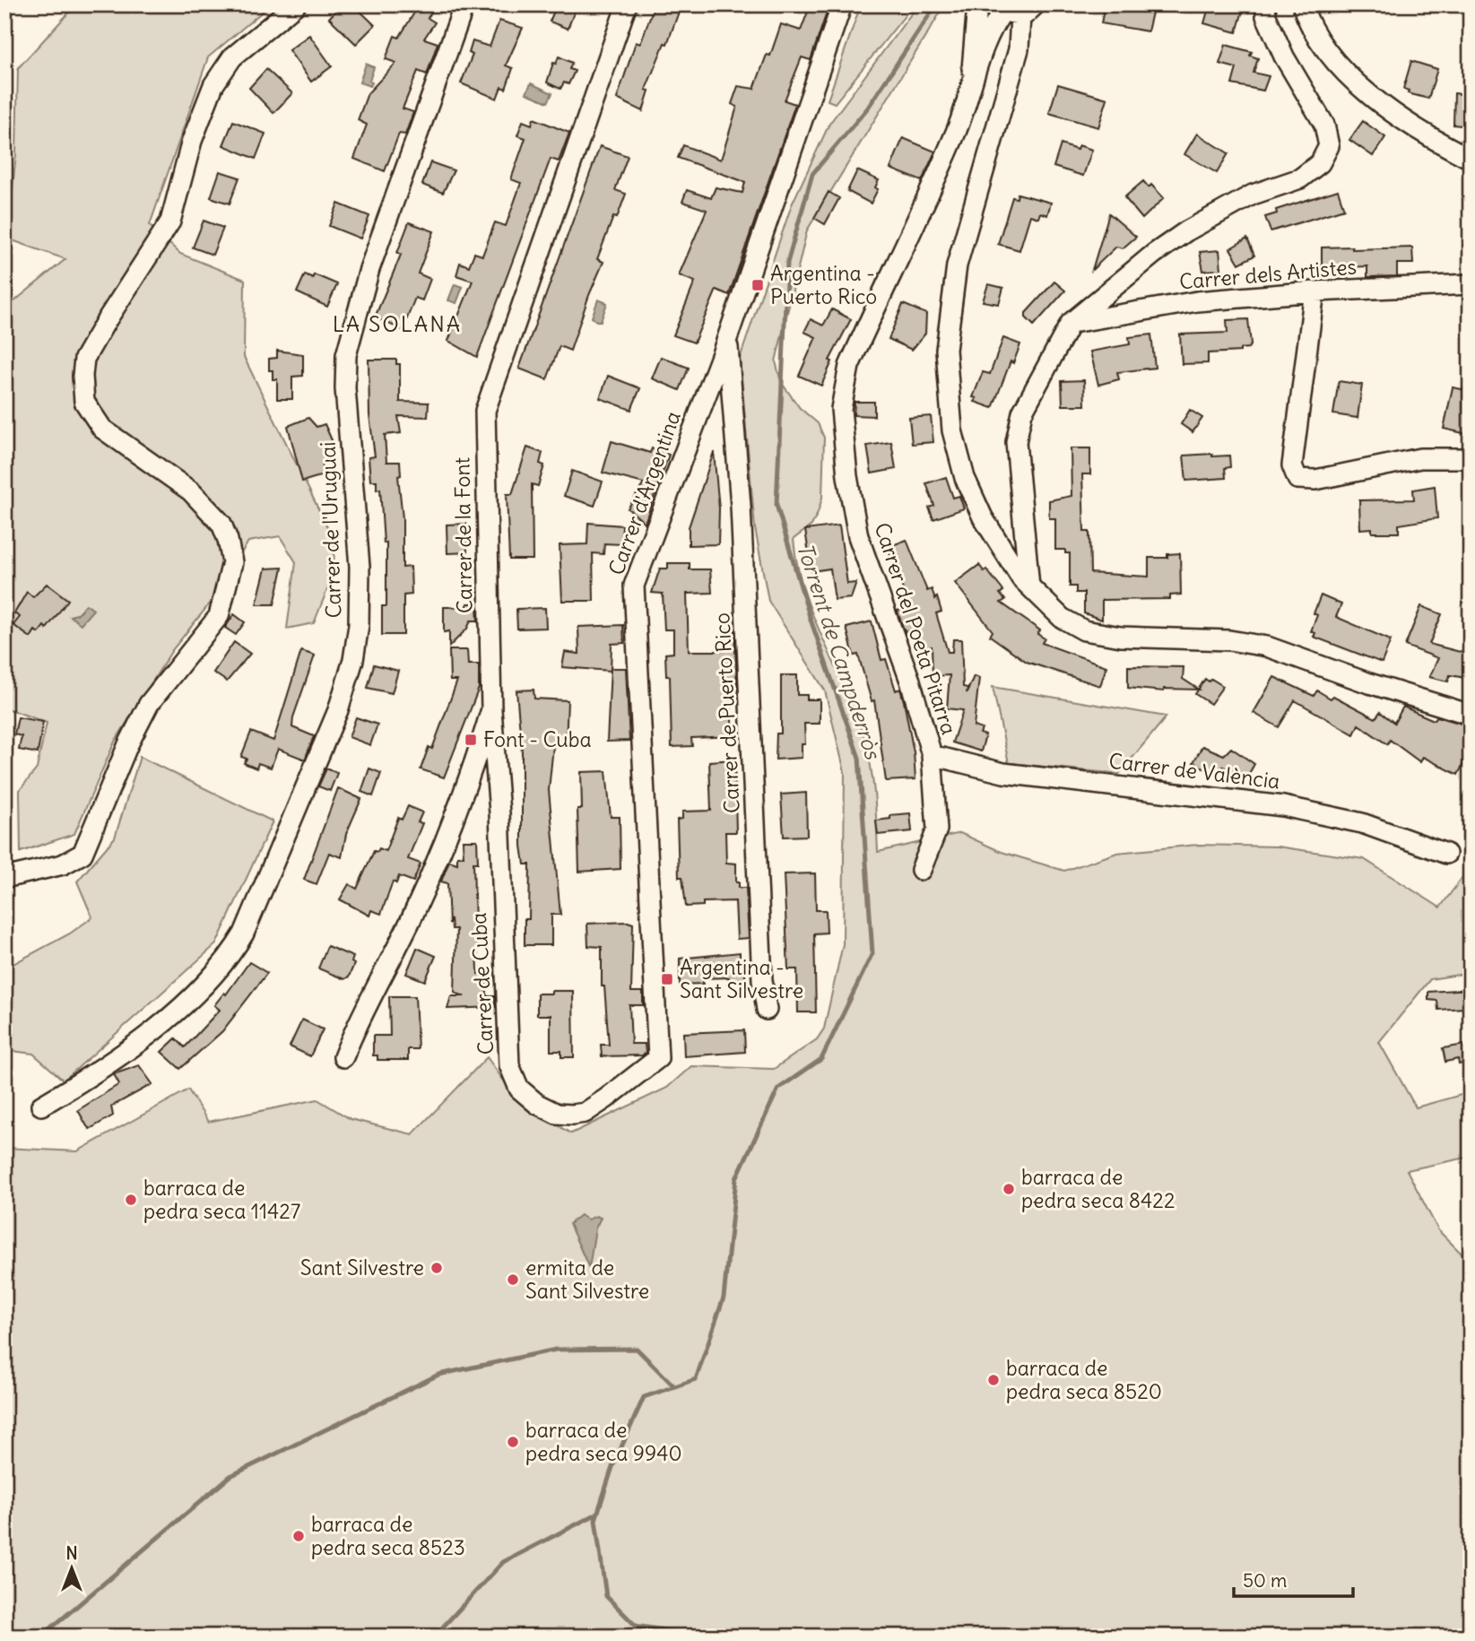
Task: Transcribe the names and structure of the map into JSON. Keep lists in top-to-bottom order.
{
  "streets": {
    "street": [
      "Carrer dels Artistes",
      "Carrer d'Argentina",
      "Carrer de l'Uruguai",
      "Carrer de la Font",
      "Carrer del Poeta Pitarra",
      "Carrer de Puerto Rico",
      "Carrer de València",
      "Carrer de Cuba"
    ]
  },
  "crossings": [
    ["Carrer d'Argentina", "Carrer de Puerto Rico"],
    ["Carrer d'Argentina", "Carrer de Cuba"],
    ["Carrer de la Font", "Carrer de Cuba"],
    ["Carrer del Poeta Pitarra", "Carrer de València"]
  ],
  "districts": ["LA SOLANA"],
  "water": ["Torrent de Campderròs"],
  "places": {
    "transit": ["Argentina - Puerto Rico", "Font - Cuba", "Argentina - Sant Silvestre"],
    "other": [
      "barraca de pedra seca 8422",
      "barraca de pedra seca 11427",
      "Sant Silvestre",
      "ermita de Sant Silvestre",
      "barraca de pedra seca 8520",
      "barraca de pedra seca 9940",
      "barraca de pedra seca 8523"
    ]
  },
  "scale_bar": "50 m",
  "north": "top"
}
